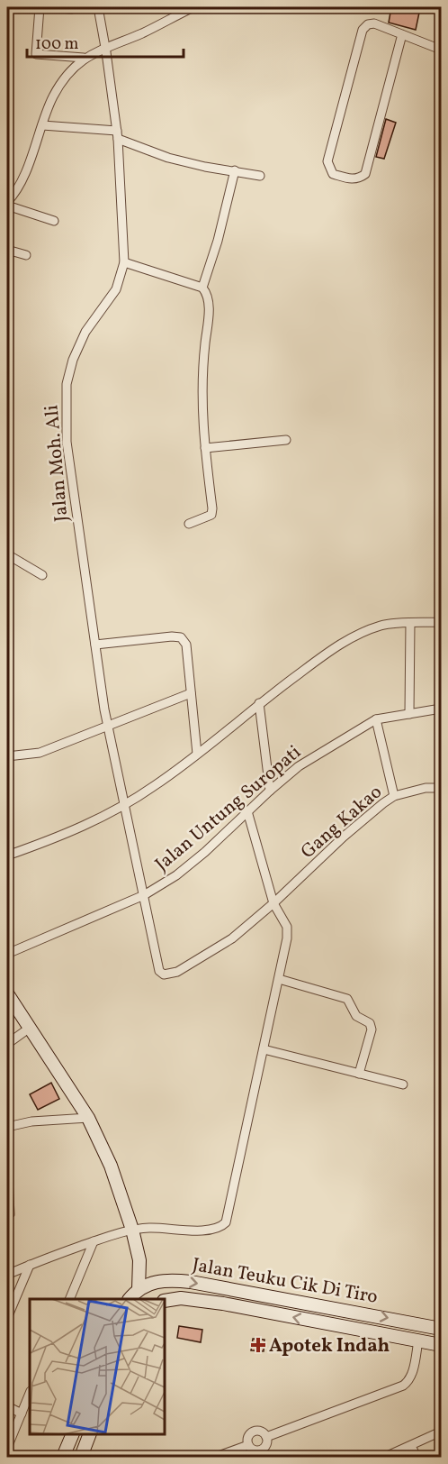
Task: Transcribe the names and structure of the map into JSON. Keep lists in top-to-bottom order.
{
  "streets": {
    "street": [
      "Jalan Moh. Ali",
      "Jalan Untung Suropati",
      "Gang Kakao",
      "Jalan Teuku Cik Di Tiro"
    ]
  },
  "crossings": [
    ["Jalan Moh. Ali", "Jalan Untung Suropati"],
    ["Jalan Moh. Ali", "Gang Kakao"],
    ["Jalan Untung Suropati", "Gang Kakao"]
  ],
  "places": {
    "health": ["Apotek Indah"]
  },
  "scale_bar": "100 m"
}
